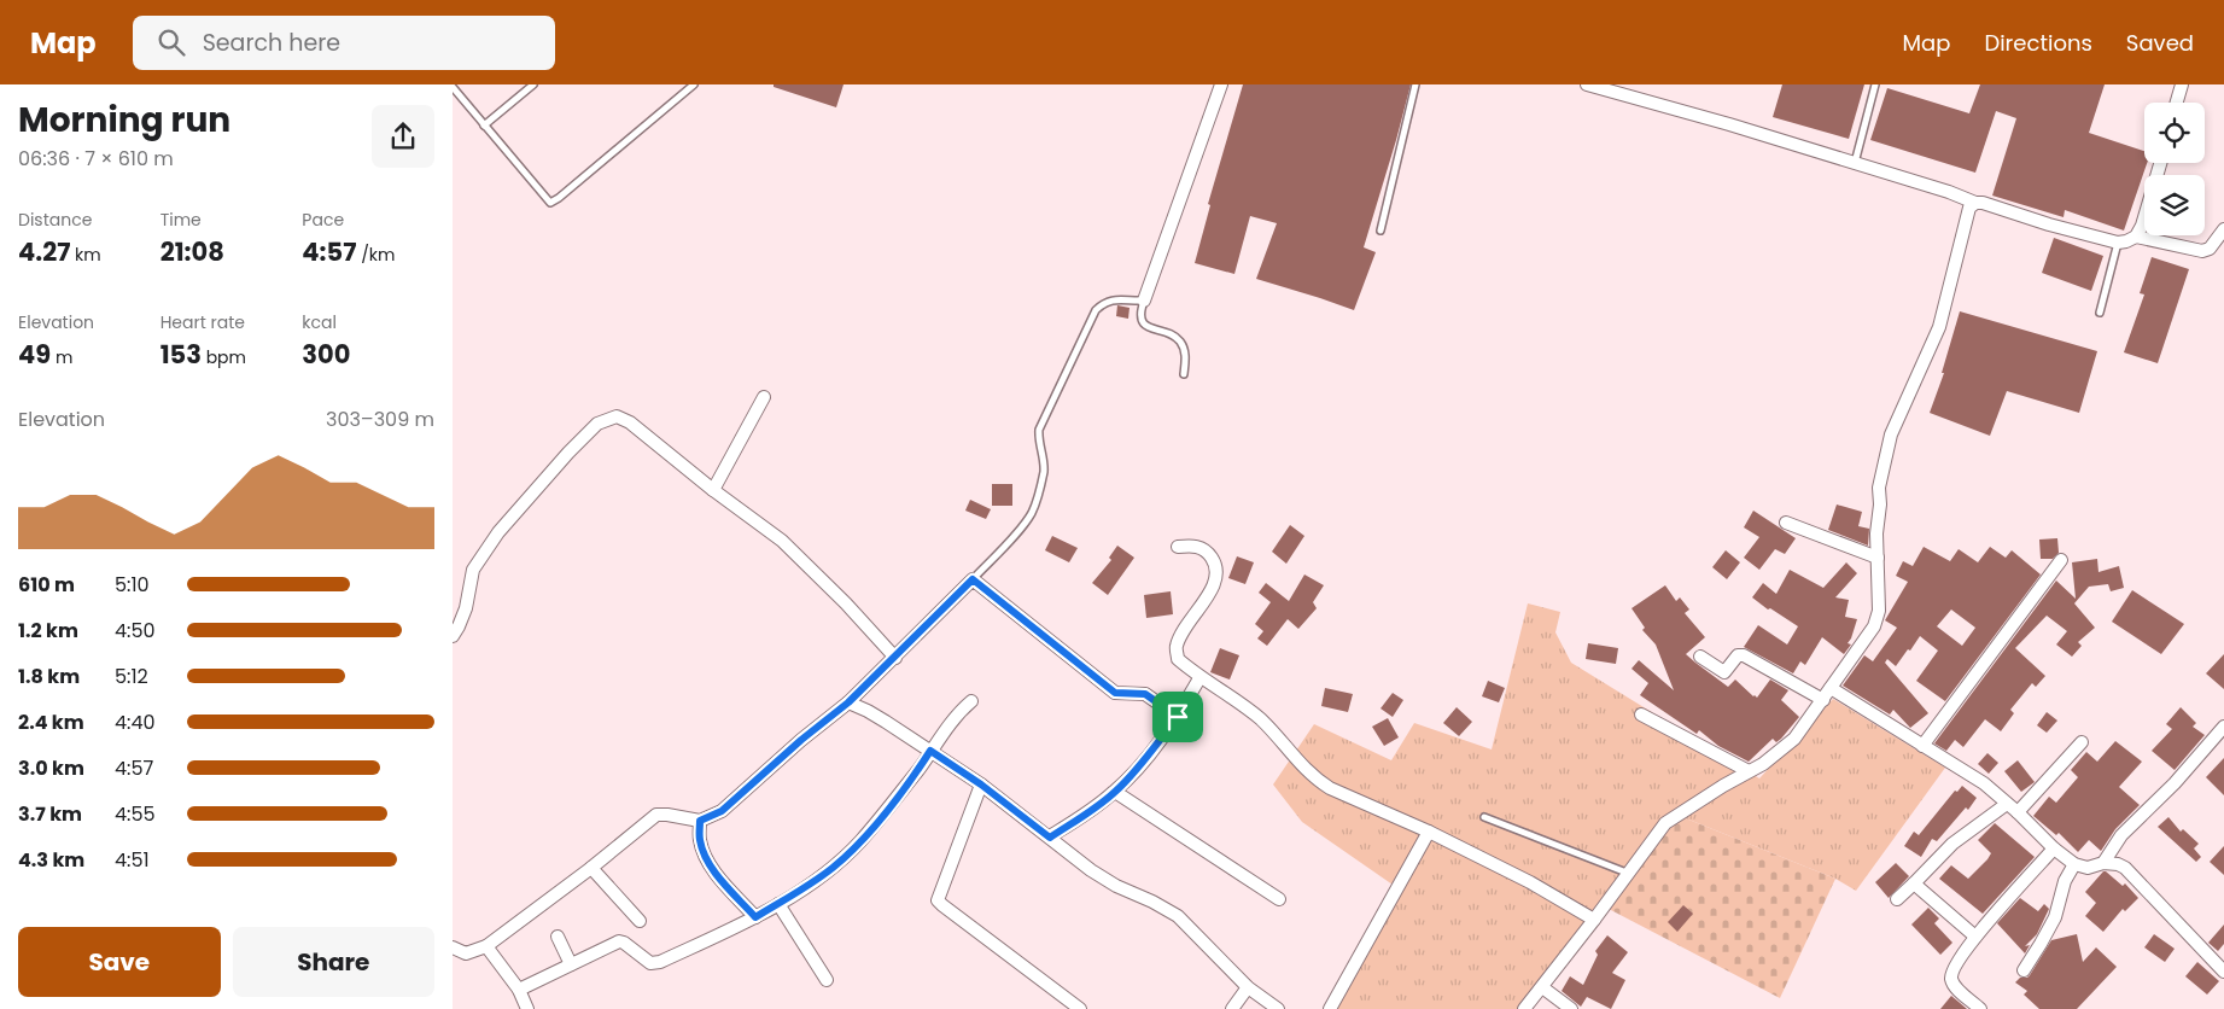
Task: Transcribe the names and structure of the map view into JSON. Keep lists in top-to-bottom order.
{
  "page": {
    "header": "Map",
    "search": "Search here",
    "nav": ["Map", "Directions", "Saved"],
    "heading": ["Morning run", "06:36 · 7 × 610 m"],
    "stats": [
      ["Distance", "4.27 km"],
      ["Time", "21:08"],
      ["Pace", "4:57 /km"],
      ["Elevation", "49 m"],
      ["Heart rate", "153 bpm"],
      ["kcal", "300"]
    ],
    "chart": ["Elevation", "303–309 m"],
    "list": [
      {
        "name": "610 m",
        "note": "5:10"
      },
      {
        "name": "1.2 km",
        "note": "4:50"
      },
      {
        "name": "1.8 km",
        "note": "5:12"
      },
      {
        "name": "2.4 km",
        "note": "4:40"
      },
      {
        "name": "3.0 km",
        "note": "4:57"
      },
      {
        "name": "3.7 km",
        "note": "4:55"
      },
      {
        "name": "4.3 km",
        "note": "4:51"
      }
    ],
    "buttons": ["Save", "Share"]
  }
}
